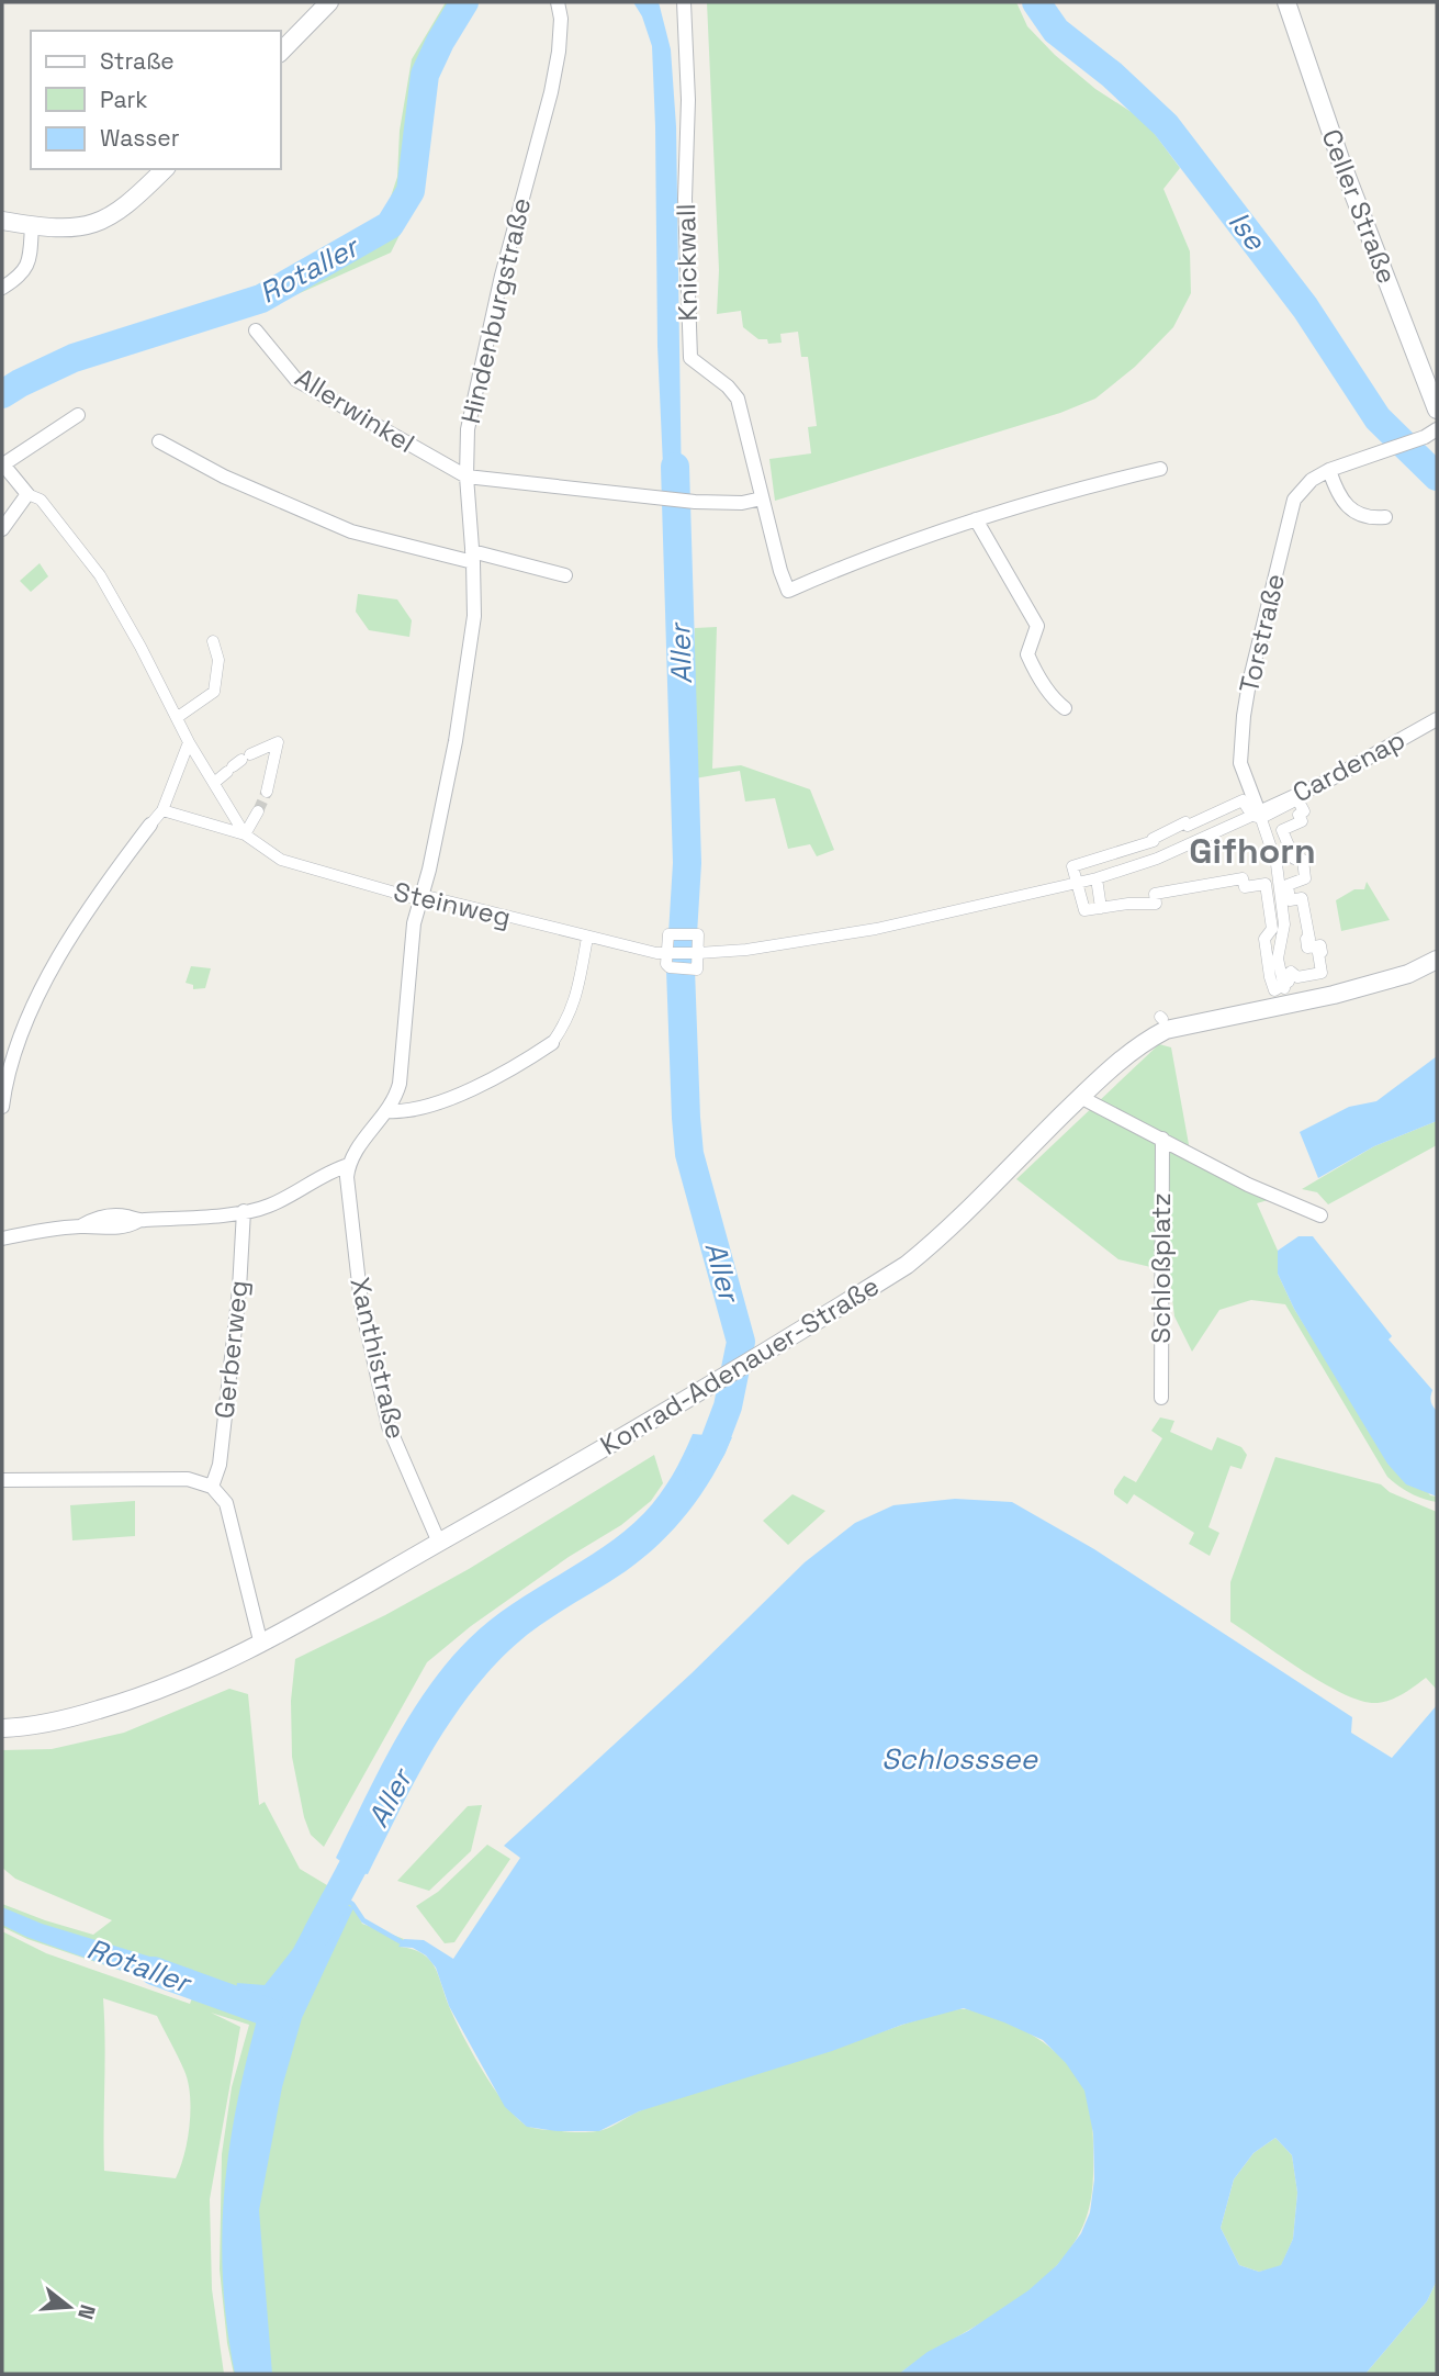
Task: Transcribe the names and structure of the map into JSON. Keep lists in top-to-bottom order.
{
  "streets": {
    "street": [
      "Celler Straße",
      "Knickwall",
      "Hindenburgstraße",
      "Allerwinkel",
      "Torstraße",
      "Cardenap",
      "Steinweg",
      "Schloßplatz",
      "Gerberweg",
      "Xanthistraße",
      "Konrad-Adenauer-Straße"
    ]
  },
  "crossings": [
    ["Hindenburgstraße", "Allerwinkel"],
    ["Hindenburgstraße", "Steinweg"],
    ["Hindenburgstraße", "Xanthistraße"],
    ["Torstraße", "Cardenap"],
    ["Torstraße", "Steinweg"],
    ["Cardenap", "Steinweg"],
    ["Xanthistraße", "Konrad-Adenauer-Straße"]
  ],
  "districts": ["Gifhorn"],
  "water": [
    "Ise",
    "Rotaller",
    "Aller",
    "Schlosssee"
  ],
  "legend": ["Straße", "Park", "Wasser"],
  "north": "right"
}
